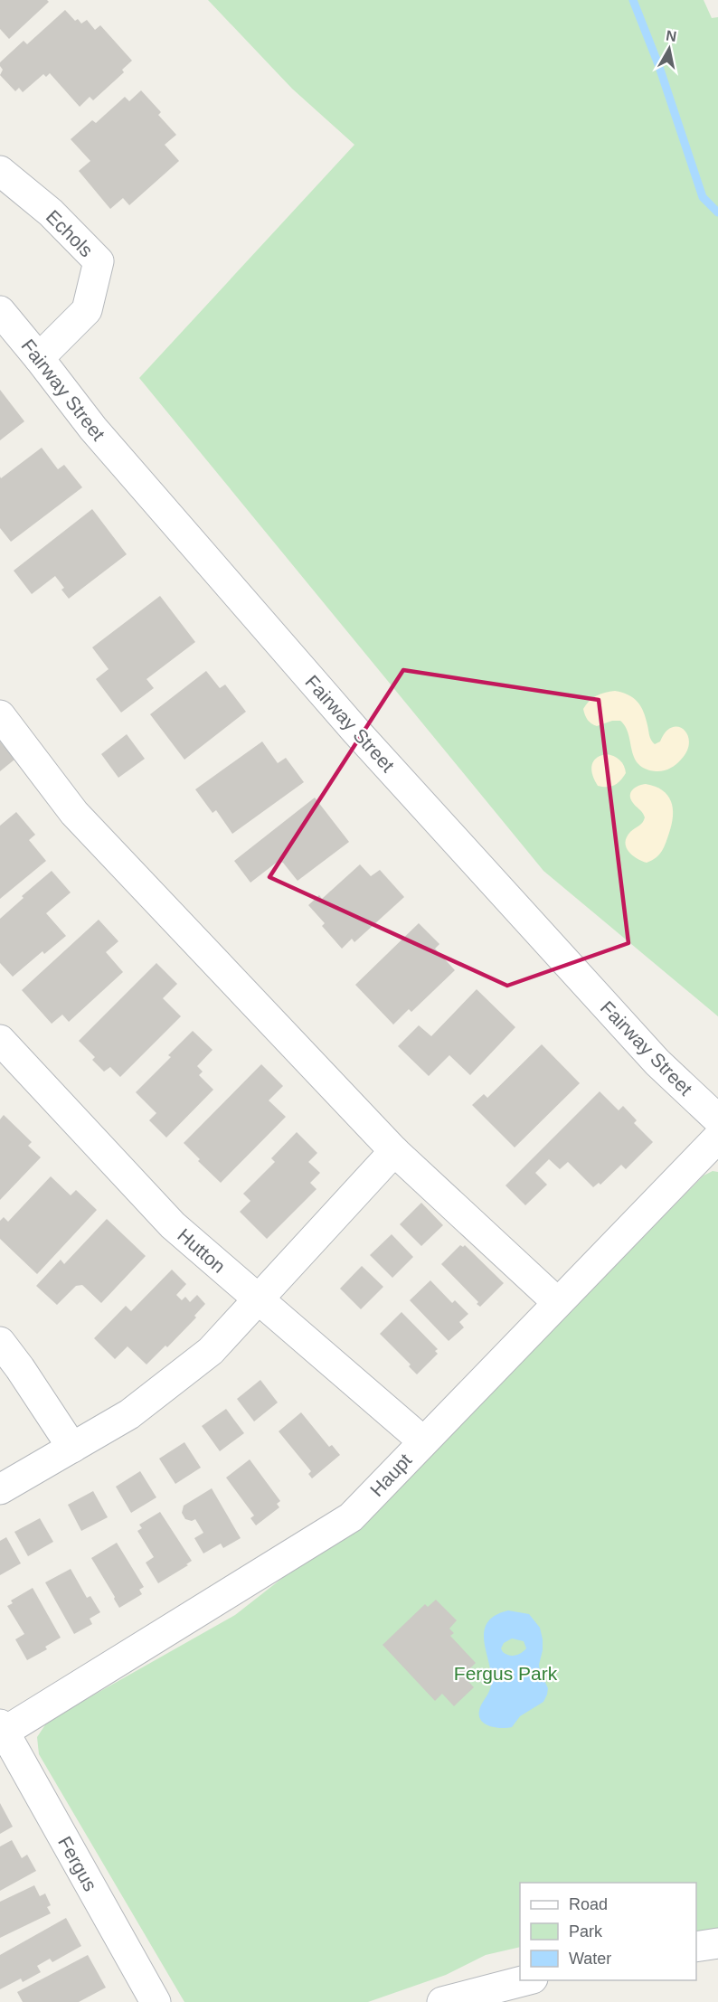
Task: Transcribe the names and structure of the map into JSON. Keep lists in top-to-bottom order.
{
  "streets": {
    "street": [
      "Echols",
      "Fairway Street",
      "Hutton",
      "Haupt",
      "Fergus"
    ]
  },
  "crossings": [
    ["Echols", "Fairway Street"],
    ["Hutton", "Haupt"],
    ["Haupt", "Fergus"]
  ],
  "parks": ["Fergus Park"],
  "legend": ["Road", "Park", "Water"],
  "north": "top"
}
